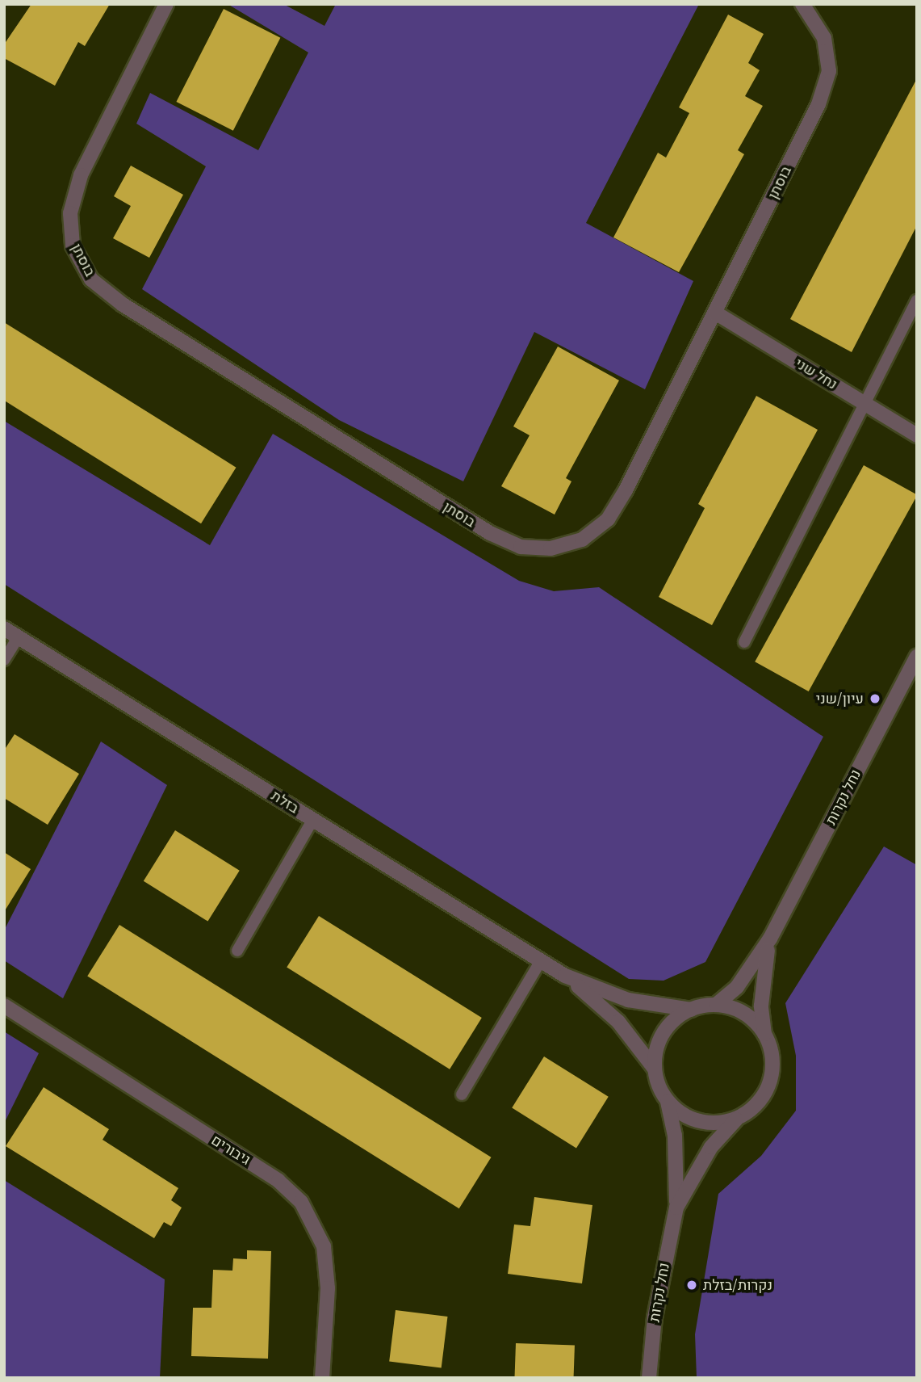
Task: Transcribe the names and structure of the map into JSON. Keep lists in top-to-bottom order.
{
  "streets": {
    "street": [
      "בוסתן",
      "נחל שני",
      "נחל נקרות",
      "בזלת",
      "גיבורים"
    ]
  },
  "crossings": [
    ["בוסתן", "נחל שני"],
    ["נחל נקרות", "בזלת"]
  ],
  "places": ["עיון/שני", "נקרות/בזלת"]
}
